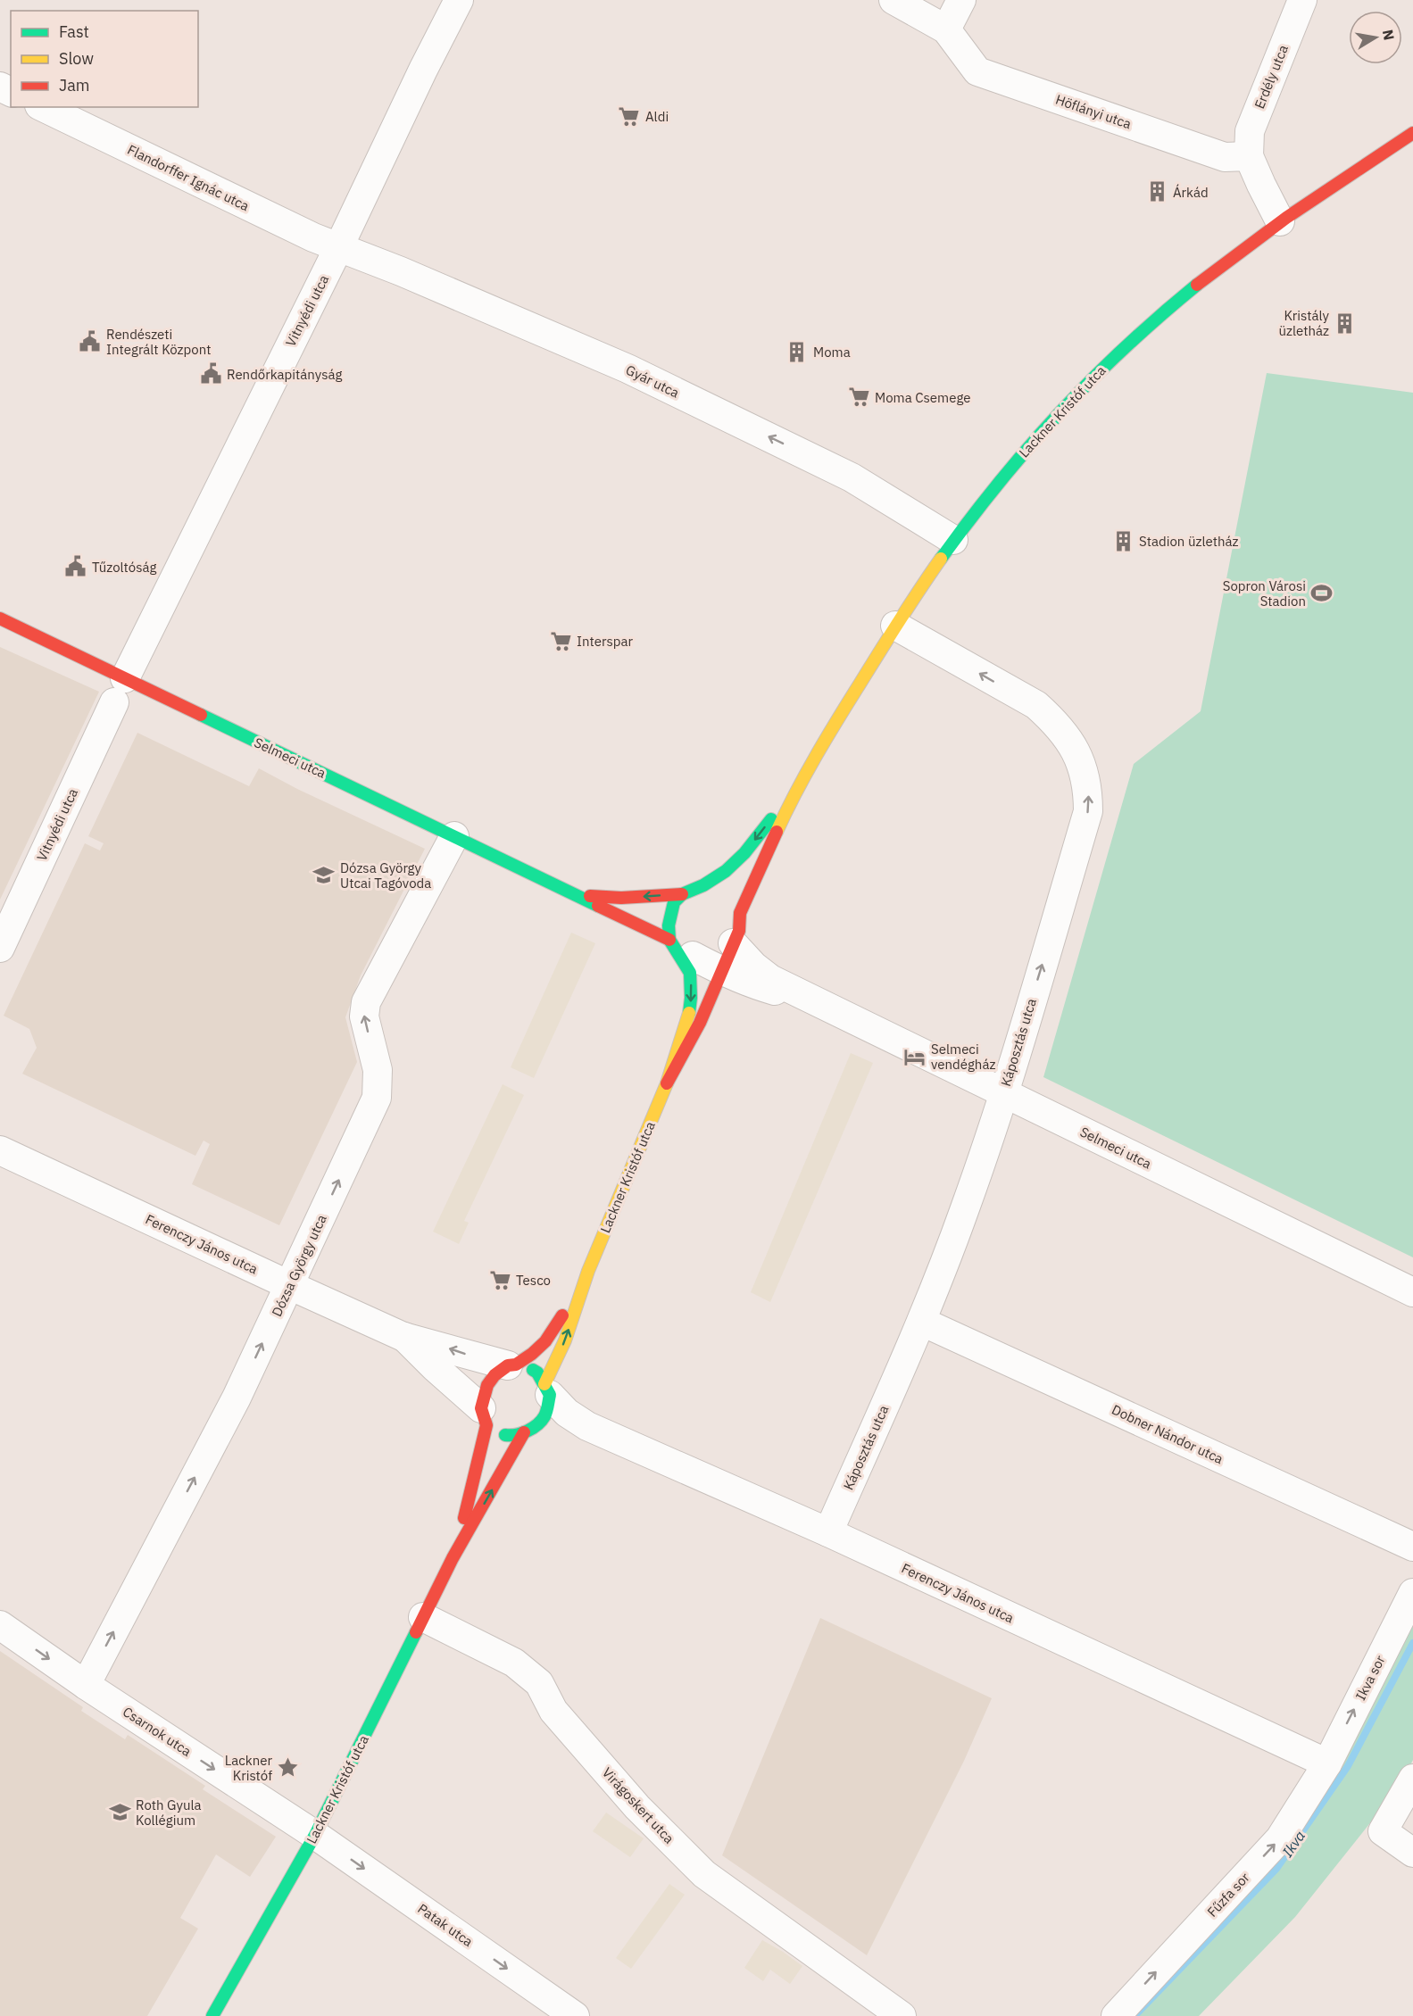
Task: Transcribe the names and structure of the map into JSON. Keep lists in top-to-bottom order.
{
  "streets": {
    "street": [
      "Erdély utca",
      "Höflányi utca",
      "Flandorffer Ignác utca",
      "Vitnyédi utca",
      "Gyár utca",
      "Lackner Kristóf utca",
      "Selmeci utca",
      "Káposztás utca",
      "Ferenczy János utca",
      "Dózsa György utca",
      "Dobner Nándor utca",
      "Ikva sor",
      "Csarnok utca",
      "Virágoskert utca",
      "Fűzfa sor",
      "Patak utca"
    ]
  },
  "crossings": [
    ["Erdély utca", "Höflányi utca"],
    ["Flandorffer Ignác utca", "Vitnyédi utca"],
    ["Flandorffer Ignác utca", "Gyár utca"],
    ["Vitnyédi utca", "Gyár utca"],
    ["Vitnyédi utca", "Selmeci utca"],
    ["Gyár utca", "Lackner Kristóf utca"],
    ["Lackner Kristóf utca", "Selmeci utca"],
    ["Lackner Kristóf utca", "Káposztás utca"],
    ["Lackner Kristóf utca", "Ferenczy János utca"],
    ["Lackner Kristóf utca", "Csarnok utca"],
    ["Lackner Kristóf utca", "Virágoskert utca"],
    ["Lackner Kristóf utca", "Patak utca"],
    ["Selmeci utca", "Káposztás utca"],
    ["Selmeci utca", "Dózsa György utca"],
    ["Káposztás utca", "Ferenczy János utca"],
    ["Káposztás utca", "Dobner Nándor utca"],
    ["Ferenczy János utca", "Dózsa György utca"],
    ["Ferenczy János utca", "Ikva sor"],
    ["Ferenczy János utca", "Fűzfa sor"],
    ["Dózsa György utca", "Csarnok utca"],
    ["Ikva sor", "Fűzfa sor"],
    ["Csarnok utca", "Patak utca"]
  ],
  "one_way": [
    "Gyár utca",
    "Káposztás utca",
    "Dózsa György utca",
    "Ikva sor",
    "Csarnok utca",
    "Fűzfa sor",
    "Patak utca"
  ],
  "water": ["Ikva"],
  "places": {
    "supermarket": [
      "Aldi",
      "Moma Csemege",
      "Interspar",
      "Tesco"
    ],
    "building": [
      "Árkád",
      "Kristály üzletház",
      "Moma",
      "Stadion üzletház"
    ],
    "public building": ["Rendészeti Integrált Központ", "Rendőrkapitányság", "Tűzoltóság"],
    "sports": ["Sopron Városi Stadion"],
    "school or university": ["Dózsa György Utcai Tagóvoda", "Roth Gyula Kollégium"],
    "hotel": ["Selmeci vendégház"],
    "place": ["Lackner Kristóf"]
  },
  "legend": ["Fast", "Slow", "Jam"],
  "north": "right"
}
